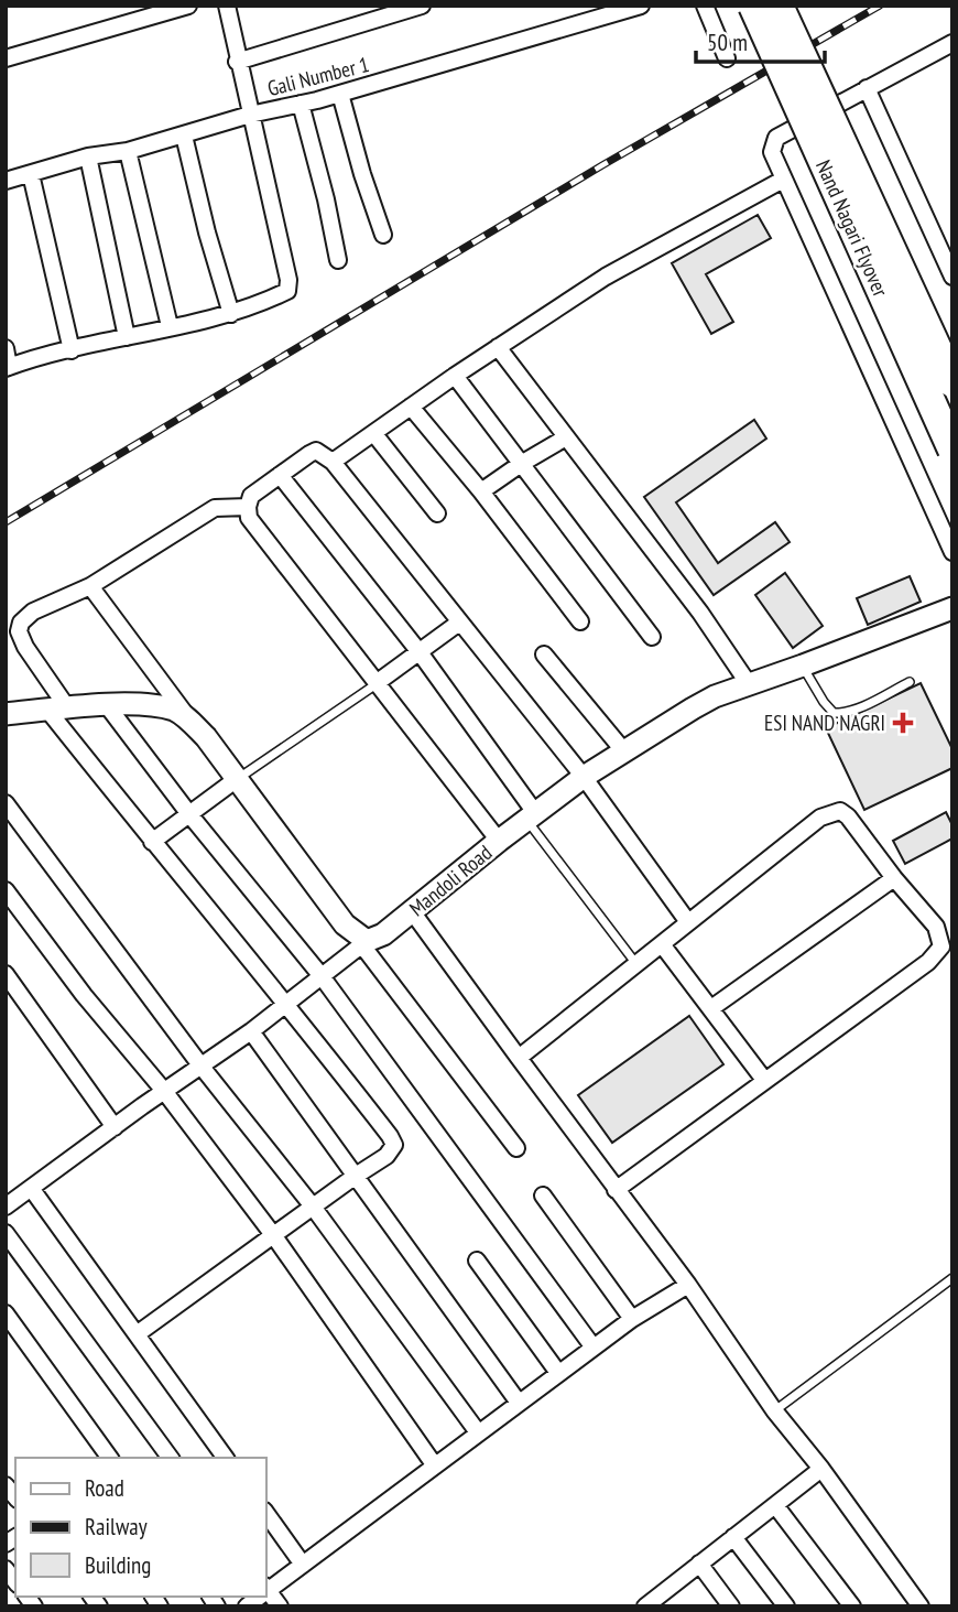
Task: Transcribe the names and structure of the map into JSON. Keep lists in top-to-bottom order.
{
  "streets": {
    "highway": ["Nand Nagari Flyover"],
    "street": ["Gali Number 1", "Mandoli Road"]
  },
  "places": {
    "health": ["ESI NAND NAGRI"]
  },
  "legend": ["Road", "Railway", "Building"],
  "scale_bar": "50 m"
}
